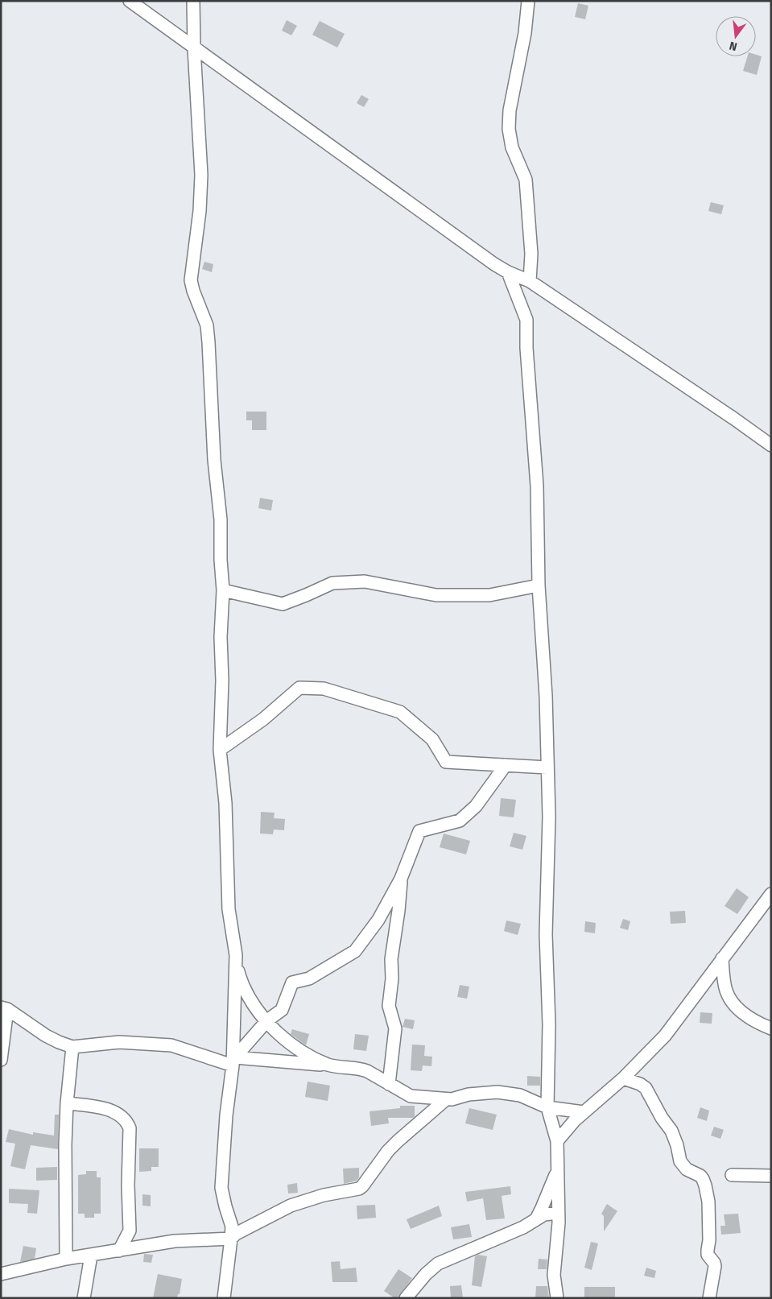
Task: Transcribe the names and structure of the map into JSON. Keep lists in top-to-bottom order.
{
  "north": "bottom"
}
